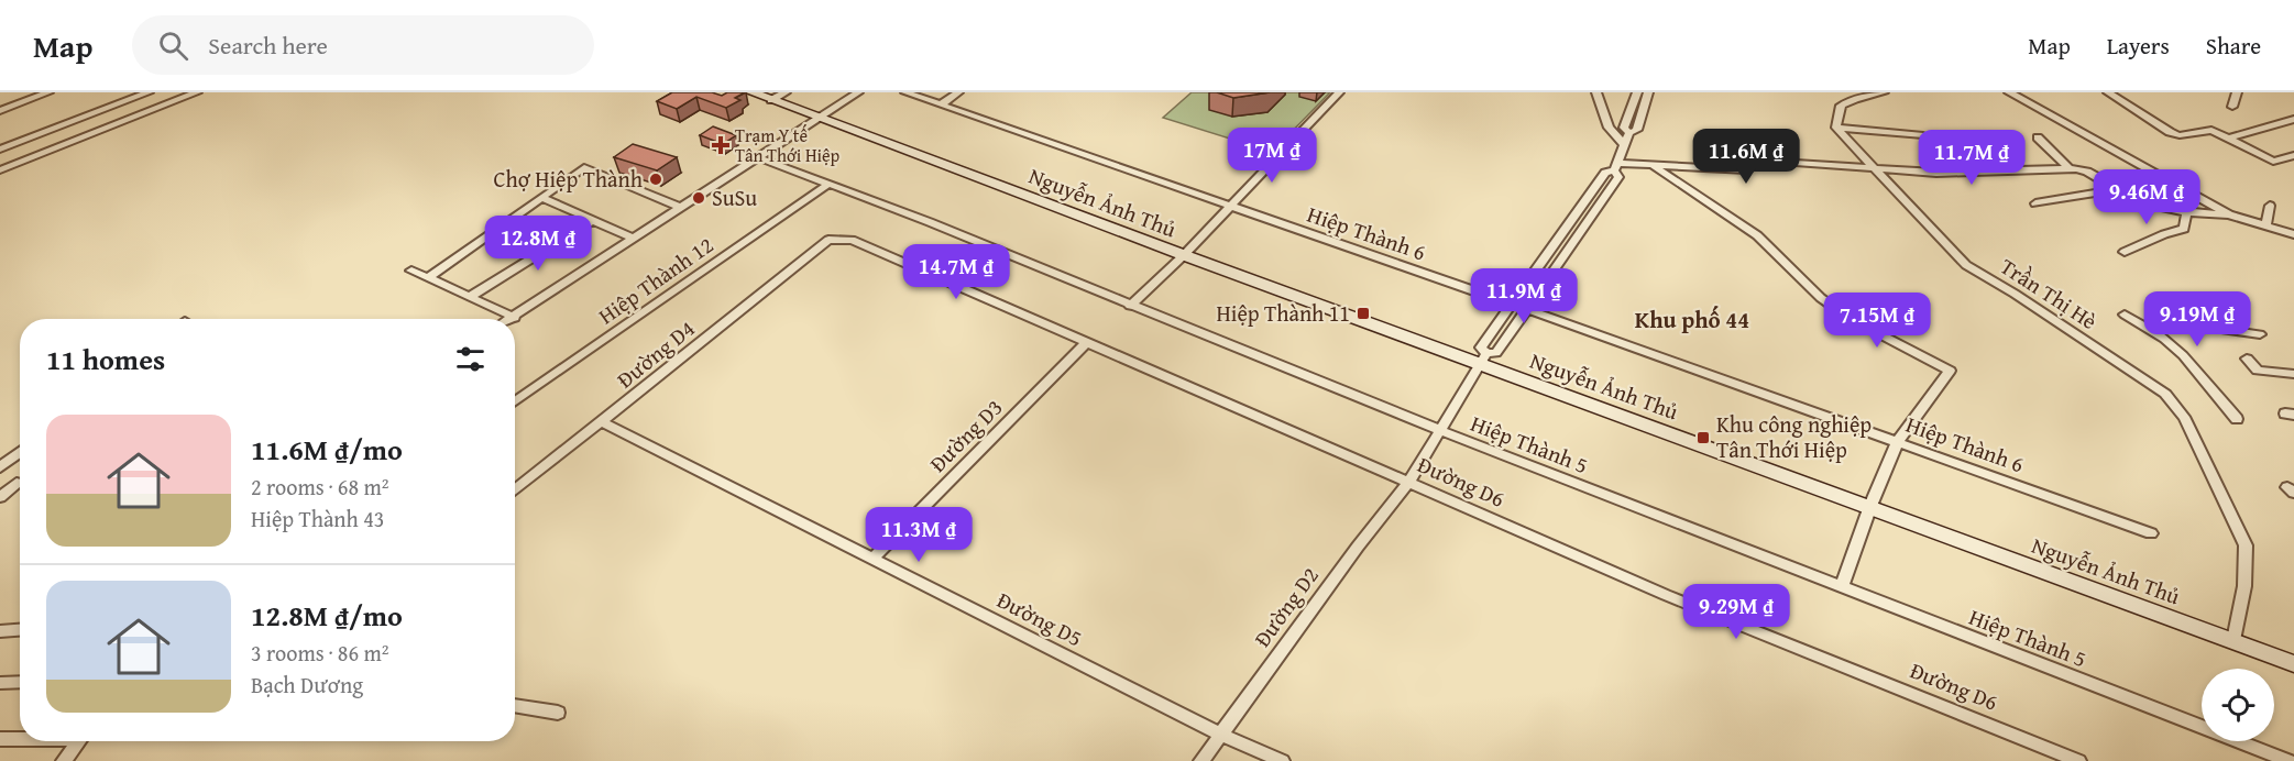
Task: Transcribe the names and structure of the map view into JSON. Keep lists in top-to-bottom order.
{
  "streets": {
    "main road": ["Nguyễn Ảnh Thủ"],
    "street": [
      "Hiệp Thành 6",
      "Hiệp Thành 12",
      "Trần Thị Hè",
      "Đường D4",
      "Đường D3",
      "Hiệp Thành 5",
      "Đường D6",
      "Đường D2",
      "Đường D5"
    ]
  },
  "crossings": [
    ["Nguyễn Ảnh Thủ", "Trần Thị Hè"],
    ["Nguyễn Ảnh Thủ", "Đường D2"],
    ["Hiệp Thành 12", "Hiệp Thành 5"],
    ["Đường D4", "Đường D6"],
    ["Đường D4", "Đường D5"],
    ["Đường D3", "Đường D6"],
    ["Đường D3", "Đường D5"],
    ["Hiệp Thành 5", "Đường D2"],
    ["Đường D6", "Đường D2"],
    ["Đường D2", "Đường D5"]
  ],
  "districts": ["Khu phố 44"],
  "places": {
    "health": ["Trạm Y tế Tân Thới Hiệp"],
    "other": ["Chợ Hiệp Thành", "SuSu"],
    "transit": ["Hiệp Thành 11", "Khu công nghiệp Tân Thới Hiệp"]
  },
  "page": {
    "header": "Map",
    "search": "Search here",
    "nav": ["Map", "Layers", "Share"],
    "price": [
      "17M ₫",
      "11.6M ₫",
      "11.7M ₫",
      "9.46M ₫",
      "12.8M ₫",
      "14.7M ₫",
      "11.9M ₫",
      "9.19M ₫",
      "7.15M ₫",
      "11.3M ₫",
      "9.29M ₫"
    ],
    "heading": "11 homes",
    "list": [
      {
        "name": "11.6M ₫/mo",
        "note": "2 rooms · 68 m² · Hiệp Thành 43"
      },
      {
        "name": "12.8M ₫/mo",
        "note": "3 rooms · 86 m² · Bạch Dương"
      }
    ]
  }
}
